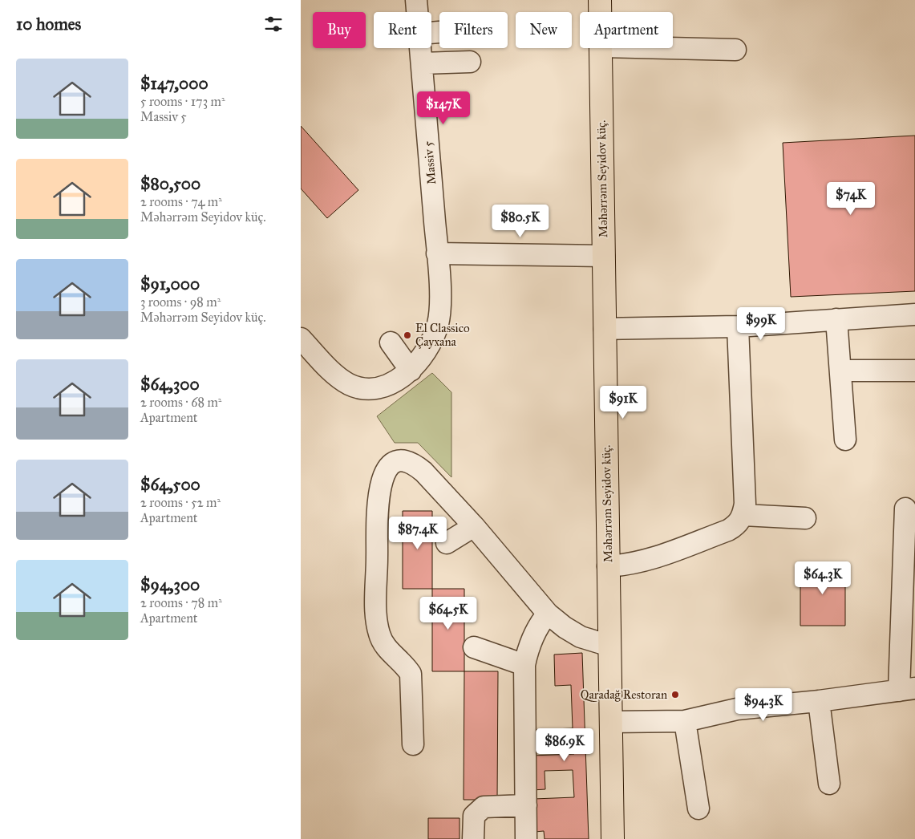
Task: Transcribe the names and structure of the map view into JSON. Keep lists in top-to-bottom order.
{
  "streets": {
    "main road": ["Məhərrəm Seyidov küç."],
    "street": ["Massiv 5"]
  },
  "places": ["El Classico Çayxana", "Qaradağ Restoran"],
  "page": {
    "heading": "10 homes",
    "chip": [
      "Buy",
      "Rent",
      "Filters",
      "New",
      "Apartment"
    ],
    "list": [
      {
        "name": "$147,000",
        "note": "5 rooms · 173 m² · Massiv 5"
      },
      {
        "name": "$80,500",
        "note": "2 rooms · 74 m² · Məhərrəm Seyidov küç."
      },
      {
        "name": "$91,000",
        "note": "3 rooms · 98 m² · Məhərrəm Seyidov küç."
      },
      {
        "name": "$64,300",
        "note": "2 rooms · 68 m² · Apartment"
      },
      {
        "name": "$64,500",
        "note": "2 rooms · 52 m² · Apartment"
      },
      {
        "name": "$94,300",
        "note": "2 rooms · 78 m² · Apartment"
      }
    ],
    "price": [
      "$147K",
      "$74K",
      "$80.5K",
      "$99K",
      "$91K",
      "$87.4K",
      "$64.3K",
      "$64.5K",
      "$94.3K",
      "$86.9K"
    ]
  }
}
